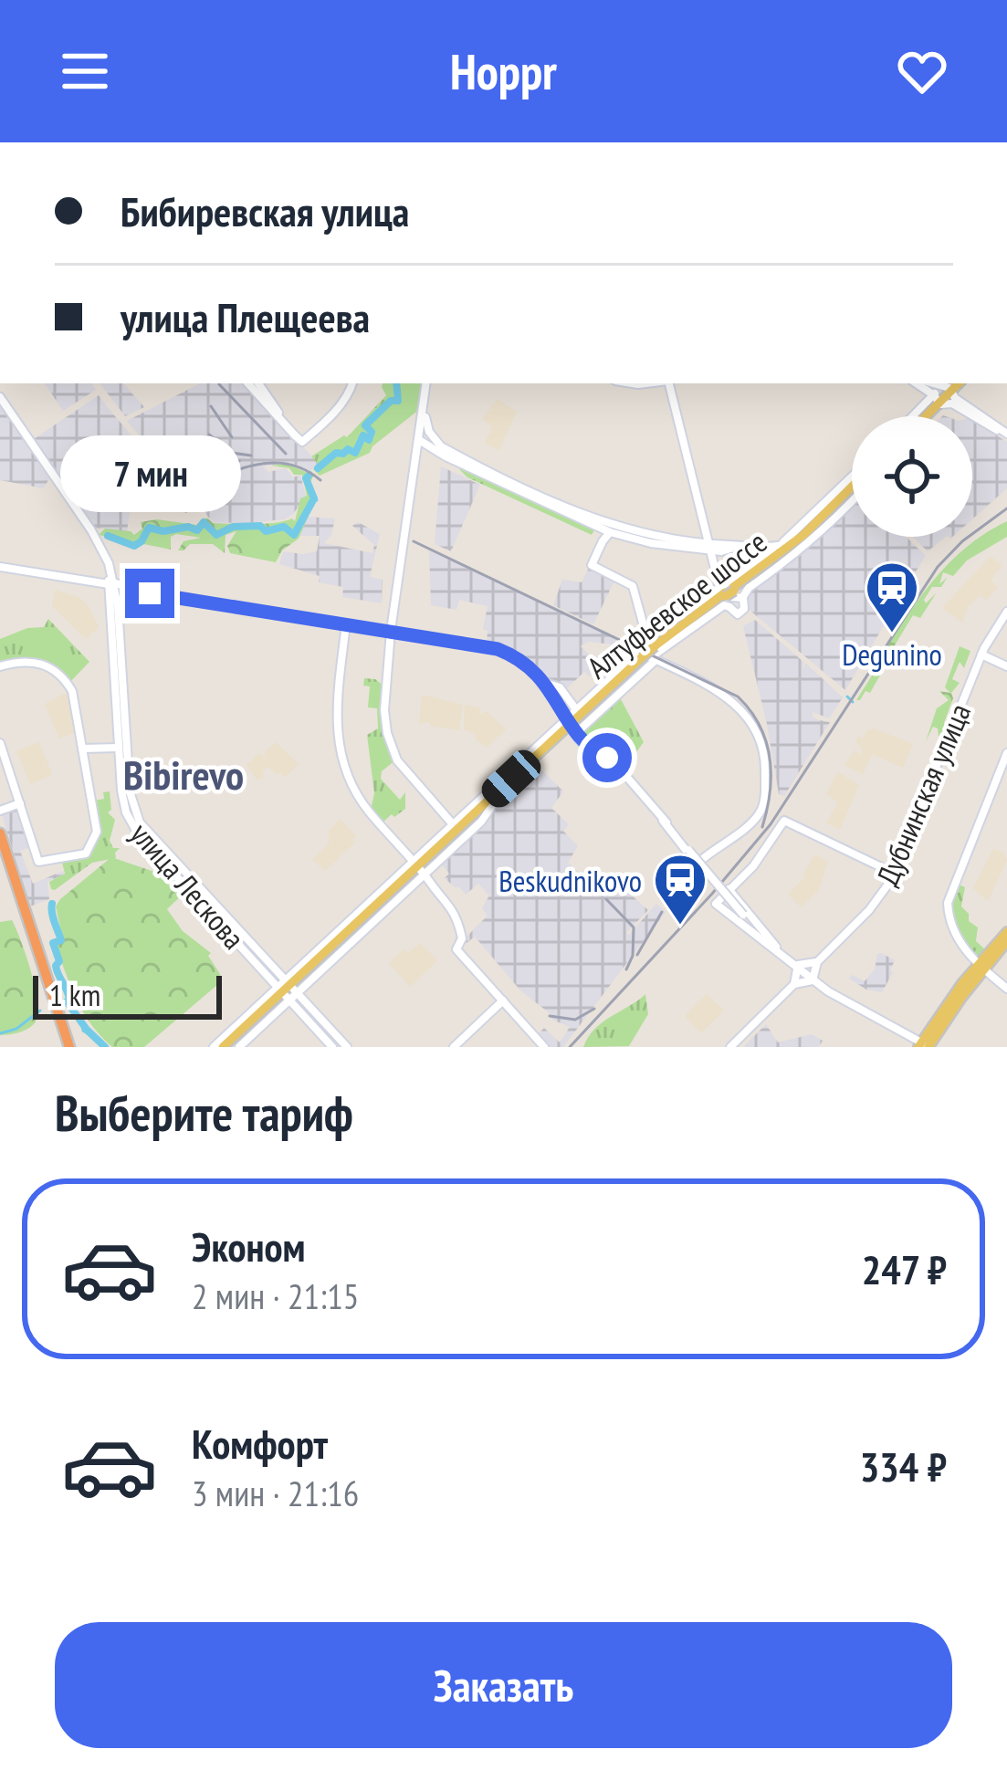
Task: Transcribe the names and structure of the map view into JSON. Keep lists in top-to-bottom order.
{
  "streets": {
    "main road": ["Алтуфьевское шоссе", "Дубнинская улица", "улица Лескова"]
  },
  "crossings": [
    ["Алтуфьевское шоссе", "улица Лескова"]
  ],
  "districts": ["Bibirevo"],
  "places": {
    "station": ["Degunino", "Beskudnikovo"]
  },
  "scale_bar": "1 km",
  "page": {
    "header": "Hoppr",
    "banner": ["Бибиревская улица", "улица Плещеева"],
    "bubble": "7 мин",
    "scale": "1 km",
    "heading": "Выберите тариф",
    "list": [
      {
        "name": "Эконом",
        "note": "2 мин · 21:15",
        "value": "247 ₽"
      },
      {
        "name": "Комфорт",
        "note": "3 мин · 21:16",
        "value": "334 ₽"
      }
    ],
    "buttons": "Заказать"
  }
}
